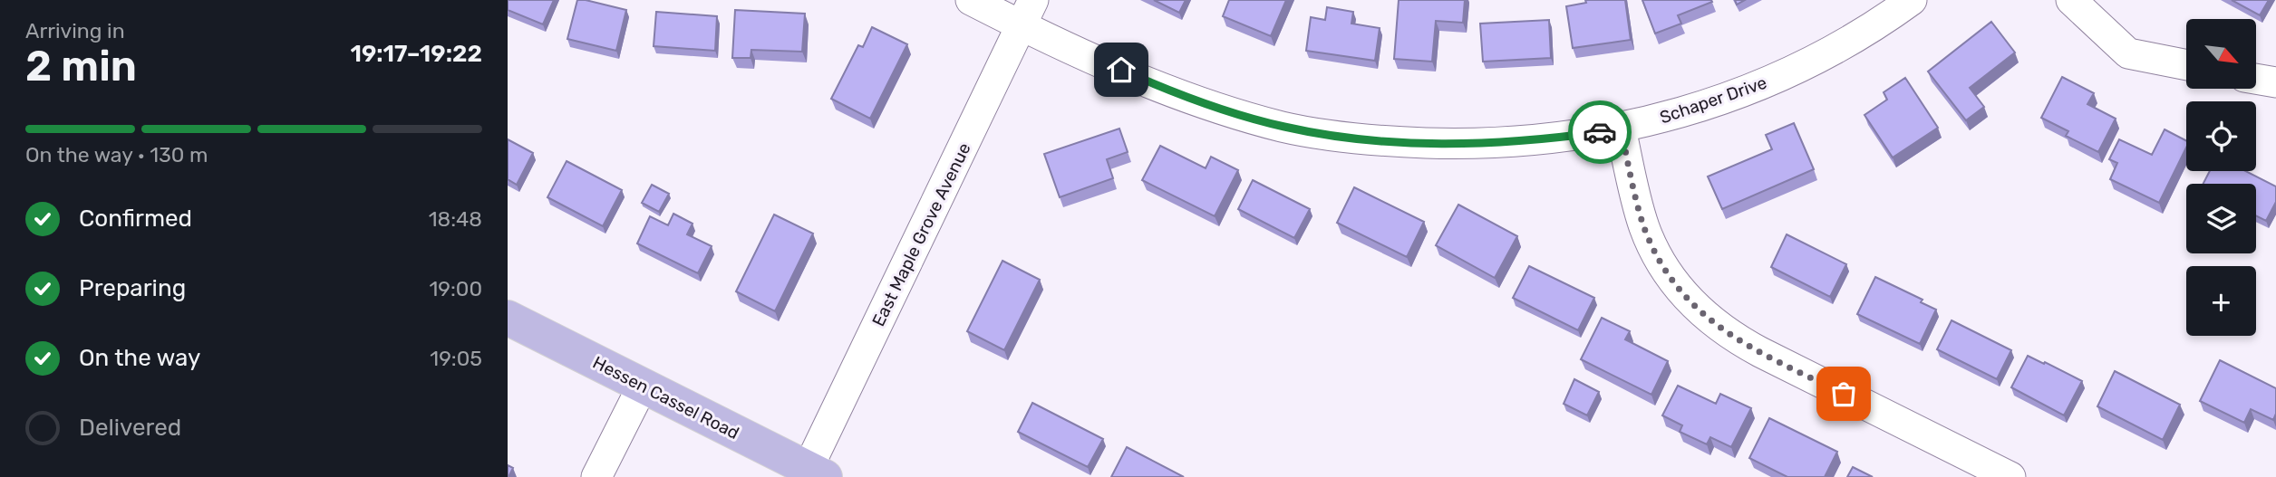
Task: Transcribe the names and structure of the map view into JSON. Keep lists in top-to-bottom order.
{
  "streets": {
    "main road": ["Hessen Cassel Road"],
    "street": ["Schaper Drive", "East Maple Grove Avenue"]
  },
  "crossings": [
    ["Schaper Drive", "East Maple Grove Avenue"],
    ["East Maple Grove Avenue", "Hessen Cassel Road"]
  ],
  "north": "bottom right",
  "page": {
    "heading": ["2 min", "Arriving in", "19:17–19:22"],
    "map_buttons": "+",
    "bar": "On the way · 130 m",
    "list": [
      ["Confirmed", "18:48"],
      ["Preparing", "19:00"],
      ["On the way", "19:05"],
      "Delivered"
    ]
  }
}
